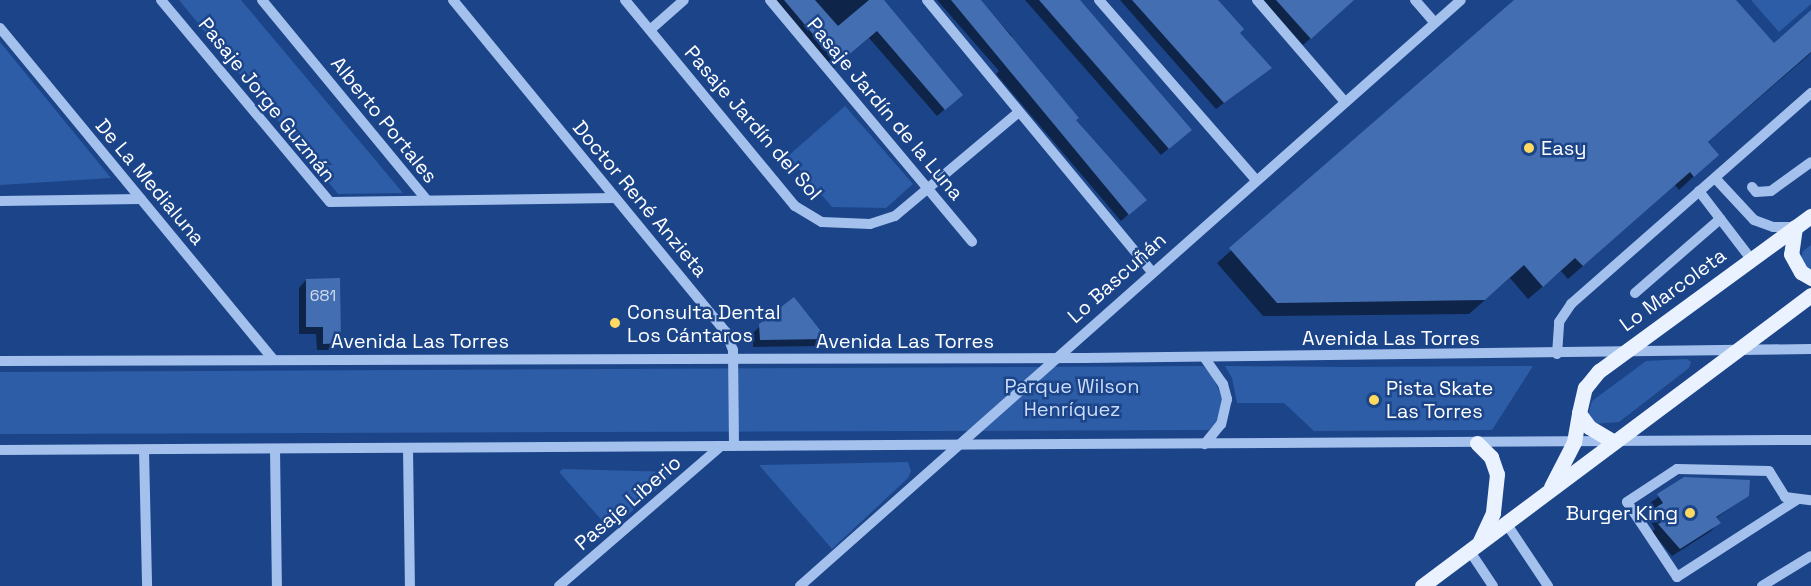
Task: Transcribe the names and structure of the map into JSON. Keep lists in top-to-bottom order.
{
  "streets": {
    "main road": ["Lo Marcoleta"],
    "street": [
      "Pasaje Jorge Guzmán",
      "Pasaje Jardín de la Luna",
      "Alberto Portales",
      "Pasaje Jardín del Sol",
      "De La Medialuna",
      "Doctor René Anzieta",
      "Lo Bascuñán",
      "Avenida Las Torres",
      "Pasaje Liberio"
    ]
  },
  "crossings": [
    ["Pasaje Jorge Guzmán", "Alberto Portales"],
    ["Pasaje Jardín de la Luna", "Pasaje Jardín del Sol"],
    ["Alberto Portales", "Doctor René Anzieta"],
    ["De La Medialuna", "Avenida Las Torres"],
    ["Doctor René Anzieta", "Avenida Las Torres"],
    ["Lo Bascuñán", "Avenida Las Torres"],
    ["Lo Marcoleta", "Avenida Las Torres"]
  ],
  "parks": ["Parque Wilson Henríquez"],
  "places": [
    "Easy",
    "Consulta Dental Los Cántaros",
    "Pista Skate Las Torres",
    "Burger King"
  ],
  "house_numbers": ["681"]
}
